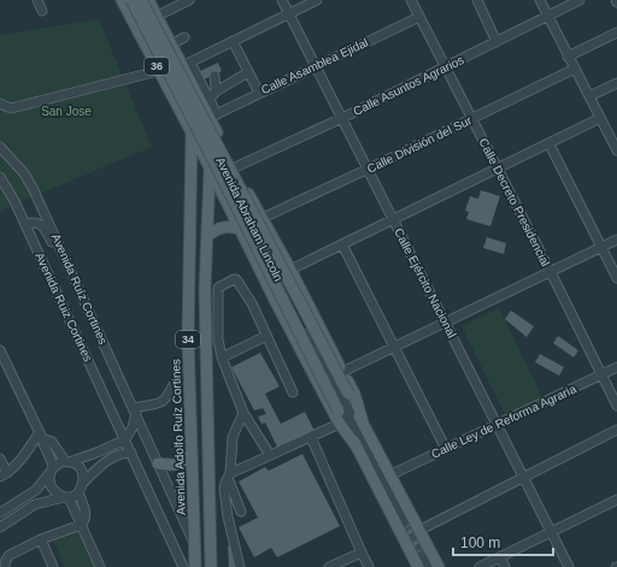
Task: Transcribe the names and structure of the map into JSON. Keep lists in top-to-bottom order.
{
  "streets": {
    "main road": [
      "36",
      "Avenida Abraham Lincoln",
      "34",
      "Avenida Adolfo Ruíz Cortines"
    ],
    "street": [
      "Calle Asamblea Ejidal",
      "Calle Asuntos Agrarios",
      "Calle División del Sur",
      "Calle Decreto Presidencial",
      "Calle Ejército Nacional",
      "Avenida Ruíz Cortines",
      "Avenida Ruiz Cortines",
      "Calle Ley de Reforma Agraria"
    ]
  },
  "crossings": [
    ["36", "Avenida Abraham Lincoln"],
    ["36", "Calle Ley de Reforma Agraria"],
    ["Calle Asamblea Ejidal", "Calle Decreto Presidencial"],
    ["Calle Asamblea Ejidal", "Avenida Abraham Lincoln"],
    ["Calle Asamblea Ejidal", "Calle Ejército Nacional"],
    ["Calle Asuntos Agrarios", "Calle Decreto Presidencial"],
    ["Calle Asuntos Agrarios", "Avenida Abraham Lincoln"],
    ["Calle Asuntos Agrarios", "Calle Ejército Nacional"],
    ["Calle División del Sur", "Calle Decreto Presidencial"],
    ["Calle División del Sur", "Avenida Abraham Lincoln"],
    ["Calle División del Sur", "Calle Ejército Nacional"],
    ["Calle Decreto Presidencial", "Calle Ley de Reforma Agraria"],
    ["Avenida Abraham Lincoln", "34"],
    ["Avenida Abraham Lincoln", "Avenida Adolfo Ruíz Cortines"],
    ["Calle Ejército Nacional", "Calle Ley de Reforma Agraria"],
    ["Avenida Ruíz Cortines", "Avenida Adolfo Ruíz Cortines"]
  ],
  "parks": ["San Jose"],
  "scale_bar": "100 m"
}
